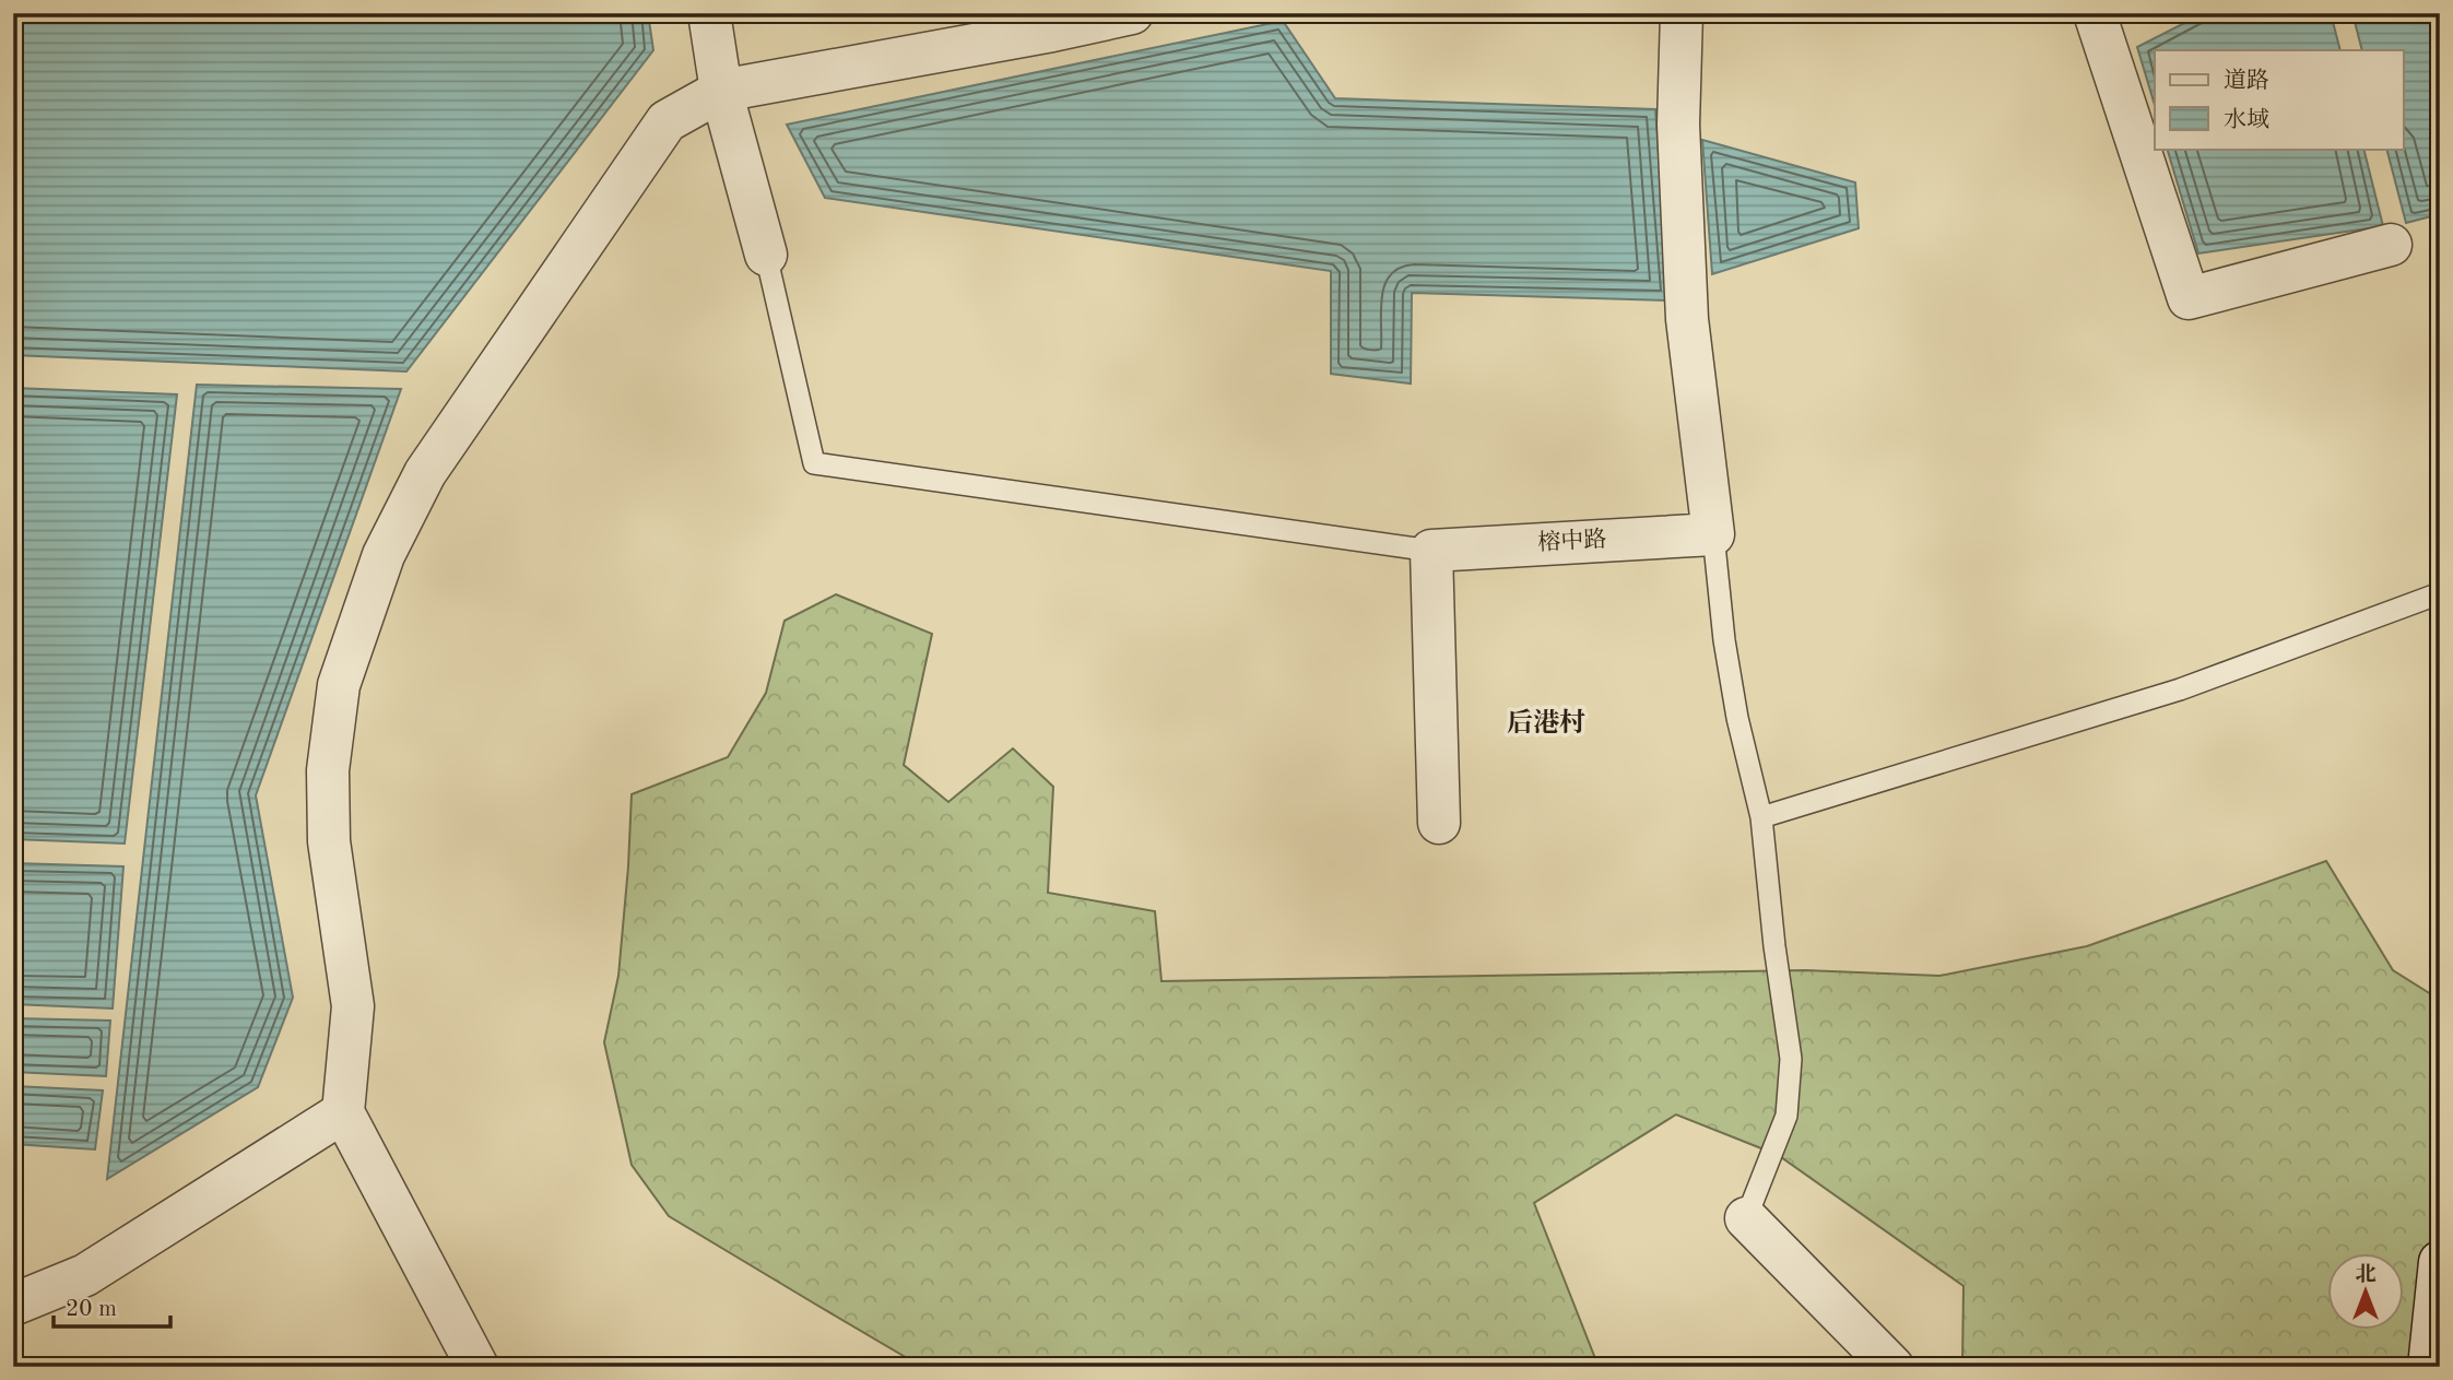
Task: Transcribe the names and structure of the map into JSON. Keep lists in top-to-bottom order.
{
  "streets": {
    "street": ["榕中路"]
  },
  "districts": ["后港村"],
  "legend": ["道路", "水域"],
  "scale_bar": "20 m",
  "north": "top"
}
